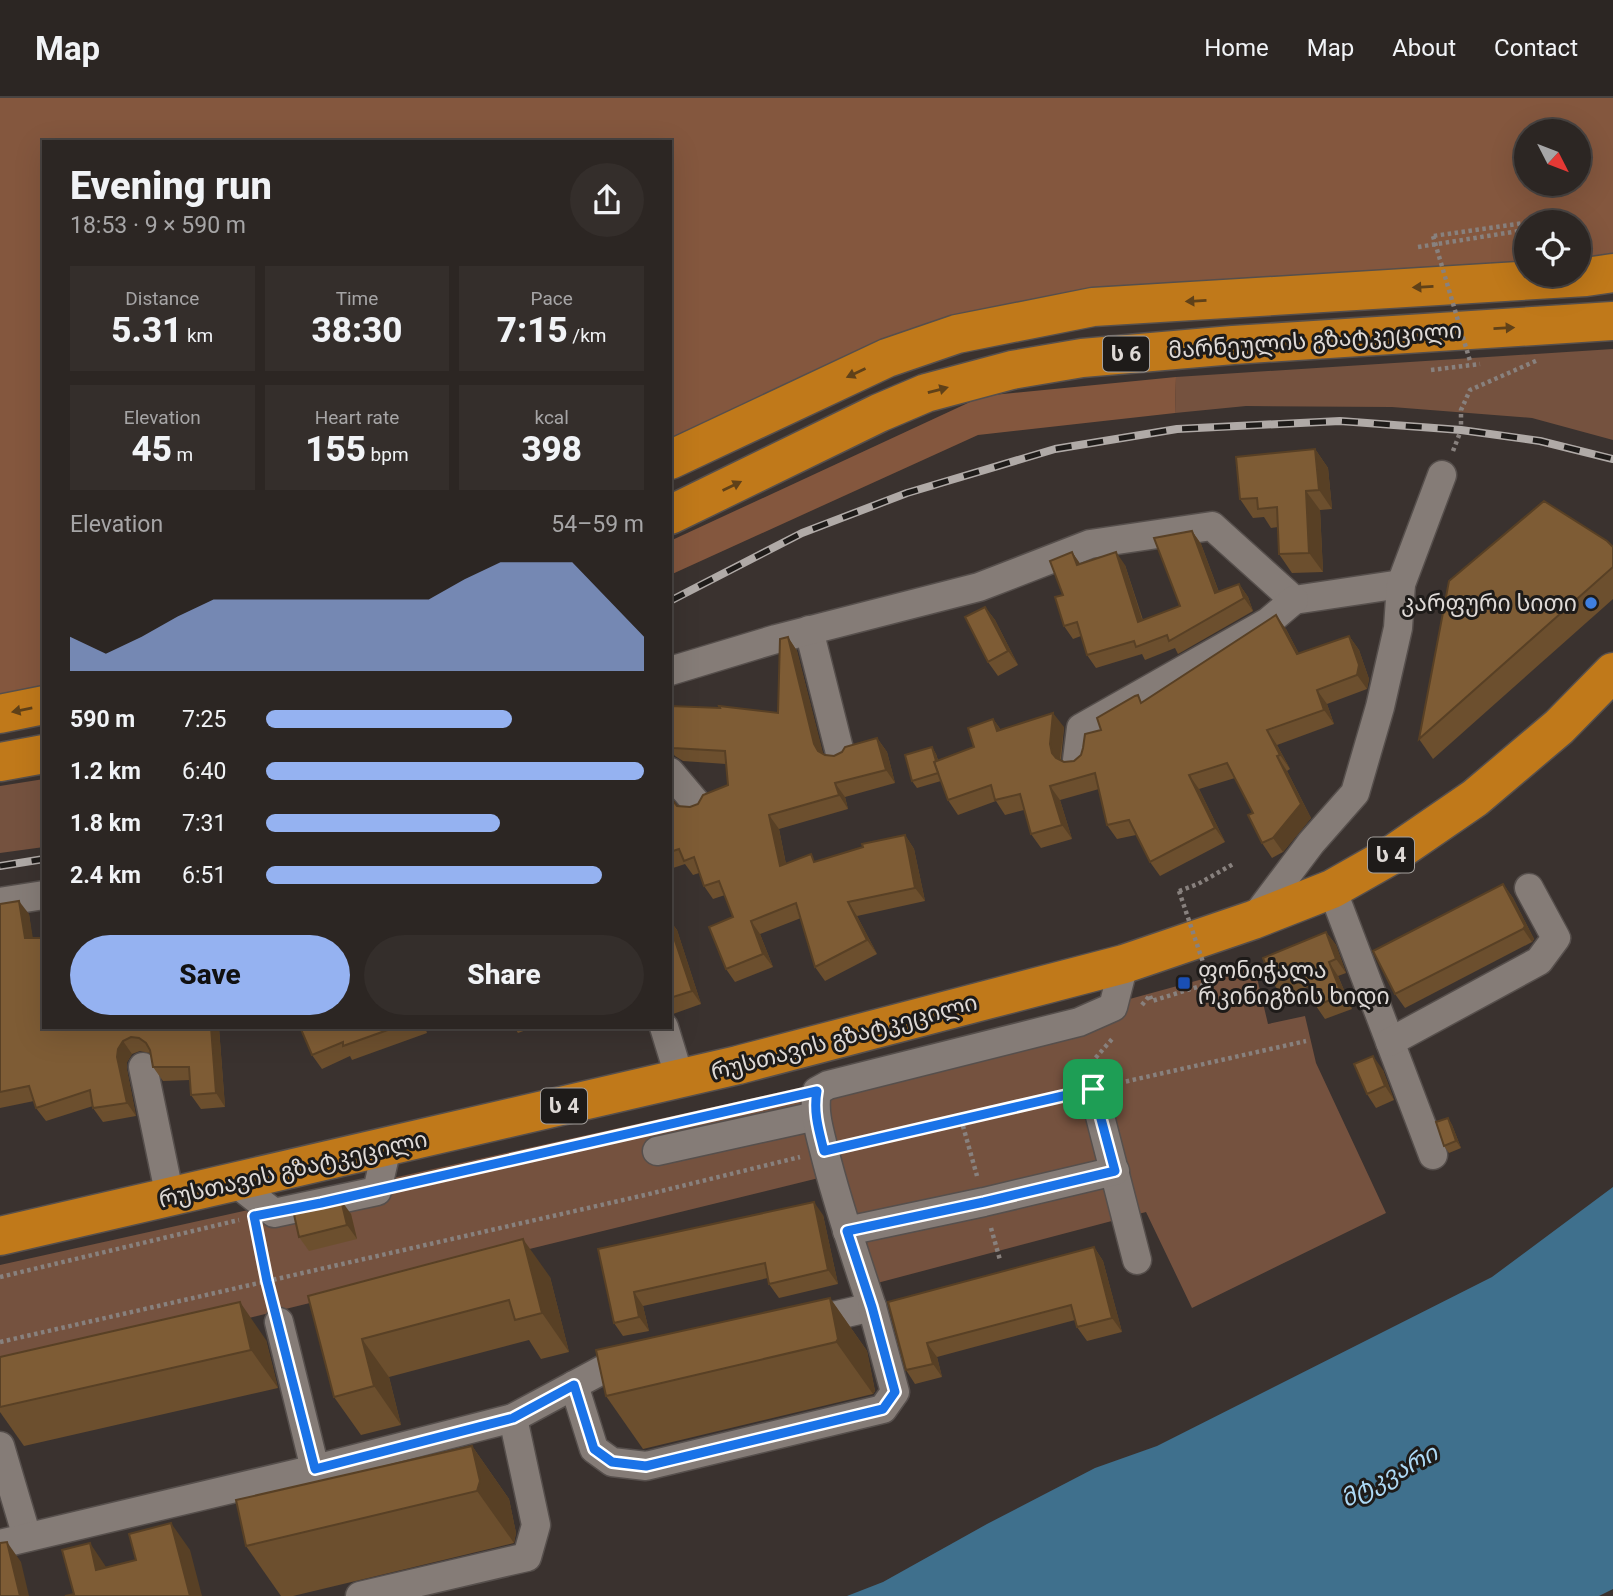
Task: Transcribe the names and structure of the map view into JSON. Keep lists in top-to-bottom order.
{
  "streets": {
    "highway": [
      "მარნეულის გზატკეცილი",
      "ს 6",
      "ს 4",
      "რუსთავის გზატკეცილი"
    ]
  },
  "water": ["მტკვარი"],
  "places": {
    "other": ["კარფური სითი"],
    "transit": ["ფონიჭალა რკინიგზის ხიდი"]
  },
  "north": "bottom right",
  "page": {
    "header": "Map",
    "nav": [
      "Home",
      "Map",
      "About",
      "Contact"
    ],
    "heading": ["Evening run", "18:53 · 9 × 590 m"],
    "stats": [
      ["Distance", "5.31 km"],
      ["Time", "38:30"],
      ["Pace", "7:15 /km"],
      ["Elevation", "45 m"],
      ["Heart rate", "155 bpm"],
      ["kcal", "398"]
    ],
    "chart": ["Elevation", "54–59 m"],
    "list": [
      {
        "name": "590 m",
        "note": "7:25"
      },
      {
        "name": "1.2 km",
        "note": "6:40"
      },
      {
        "name": "1.8 km",
        "note": "7:31"
      },
      {
        "name": "2.4 km",
        "note": "6:51"
      }
    ],
    "buttons": ["Save", "Share"]
  }
}
